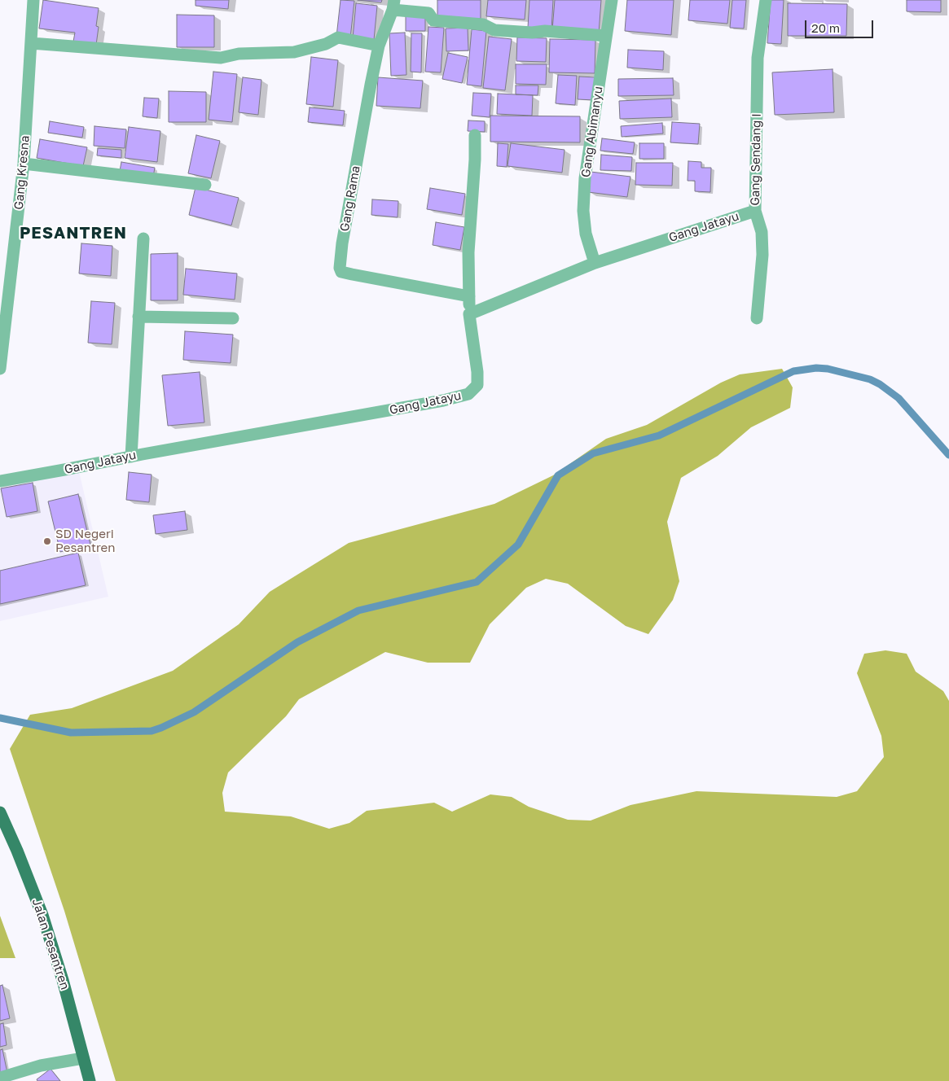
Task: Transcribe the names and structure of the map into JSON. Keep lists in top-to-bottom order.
{
  "streets": {
    "main road": ["Jalan Pesantren"],
    "street": [
      "Gang Abimanyu",
      "Gang Sendang I",
      "Gang Kresna",
      "Gang Rama",
      "Gang Jatayu"
    ]
  },
  "crossings": [
    ["Gang Abimanyu", "Gang Jatayu"],
    ["Gang Sendang I", "Gang Jatayu"]
  ],
  "districts": ["PESANTREN"],
  "places": ["SD Negeri Pesantren"],
  "scale_bar": "20 m"
}
